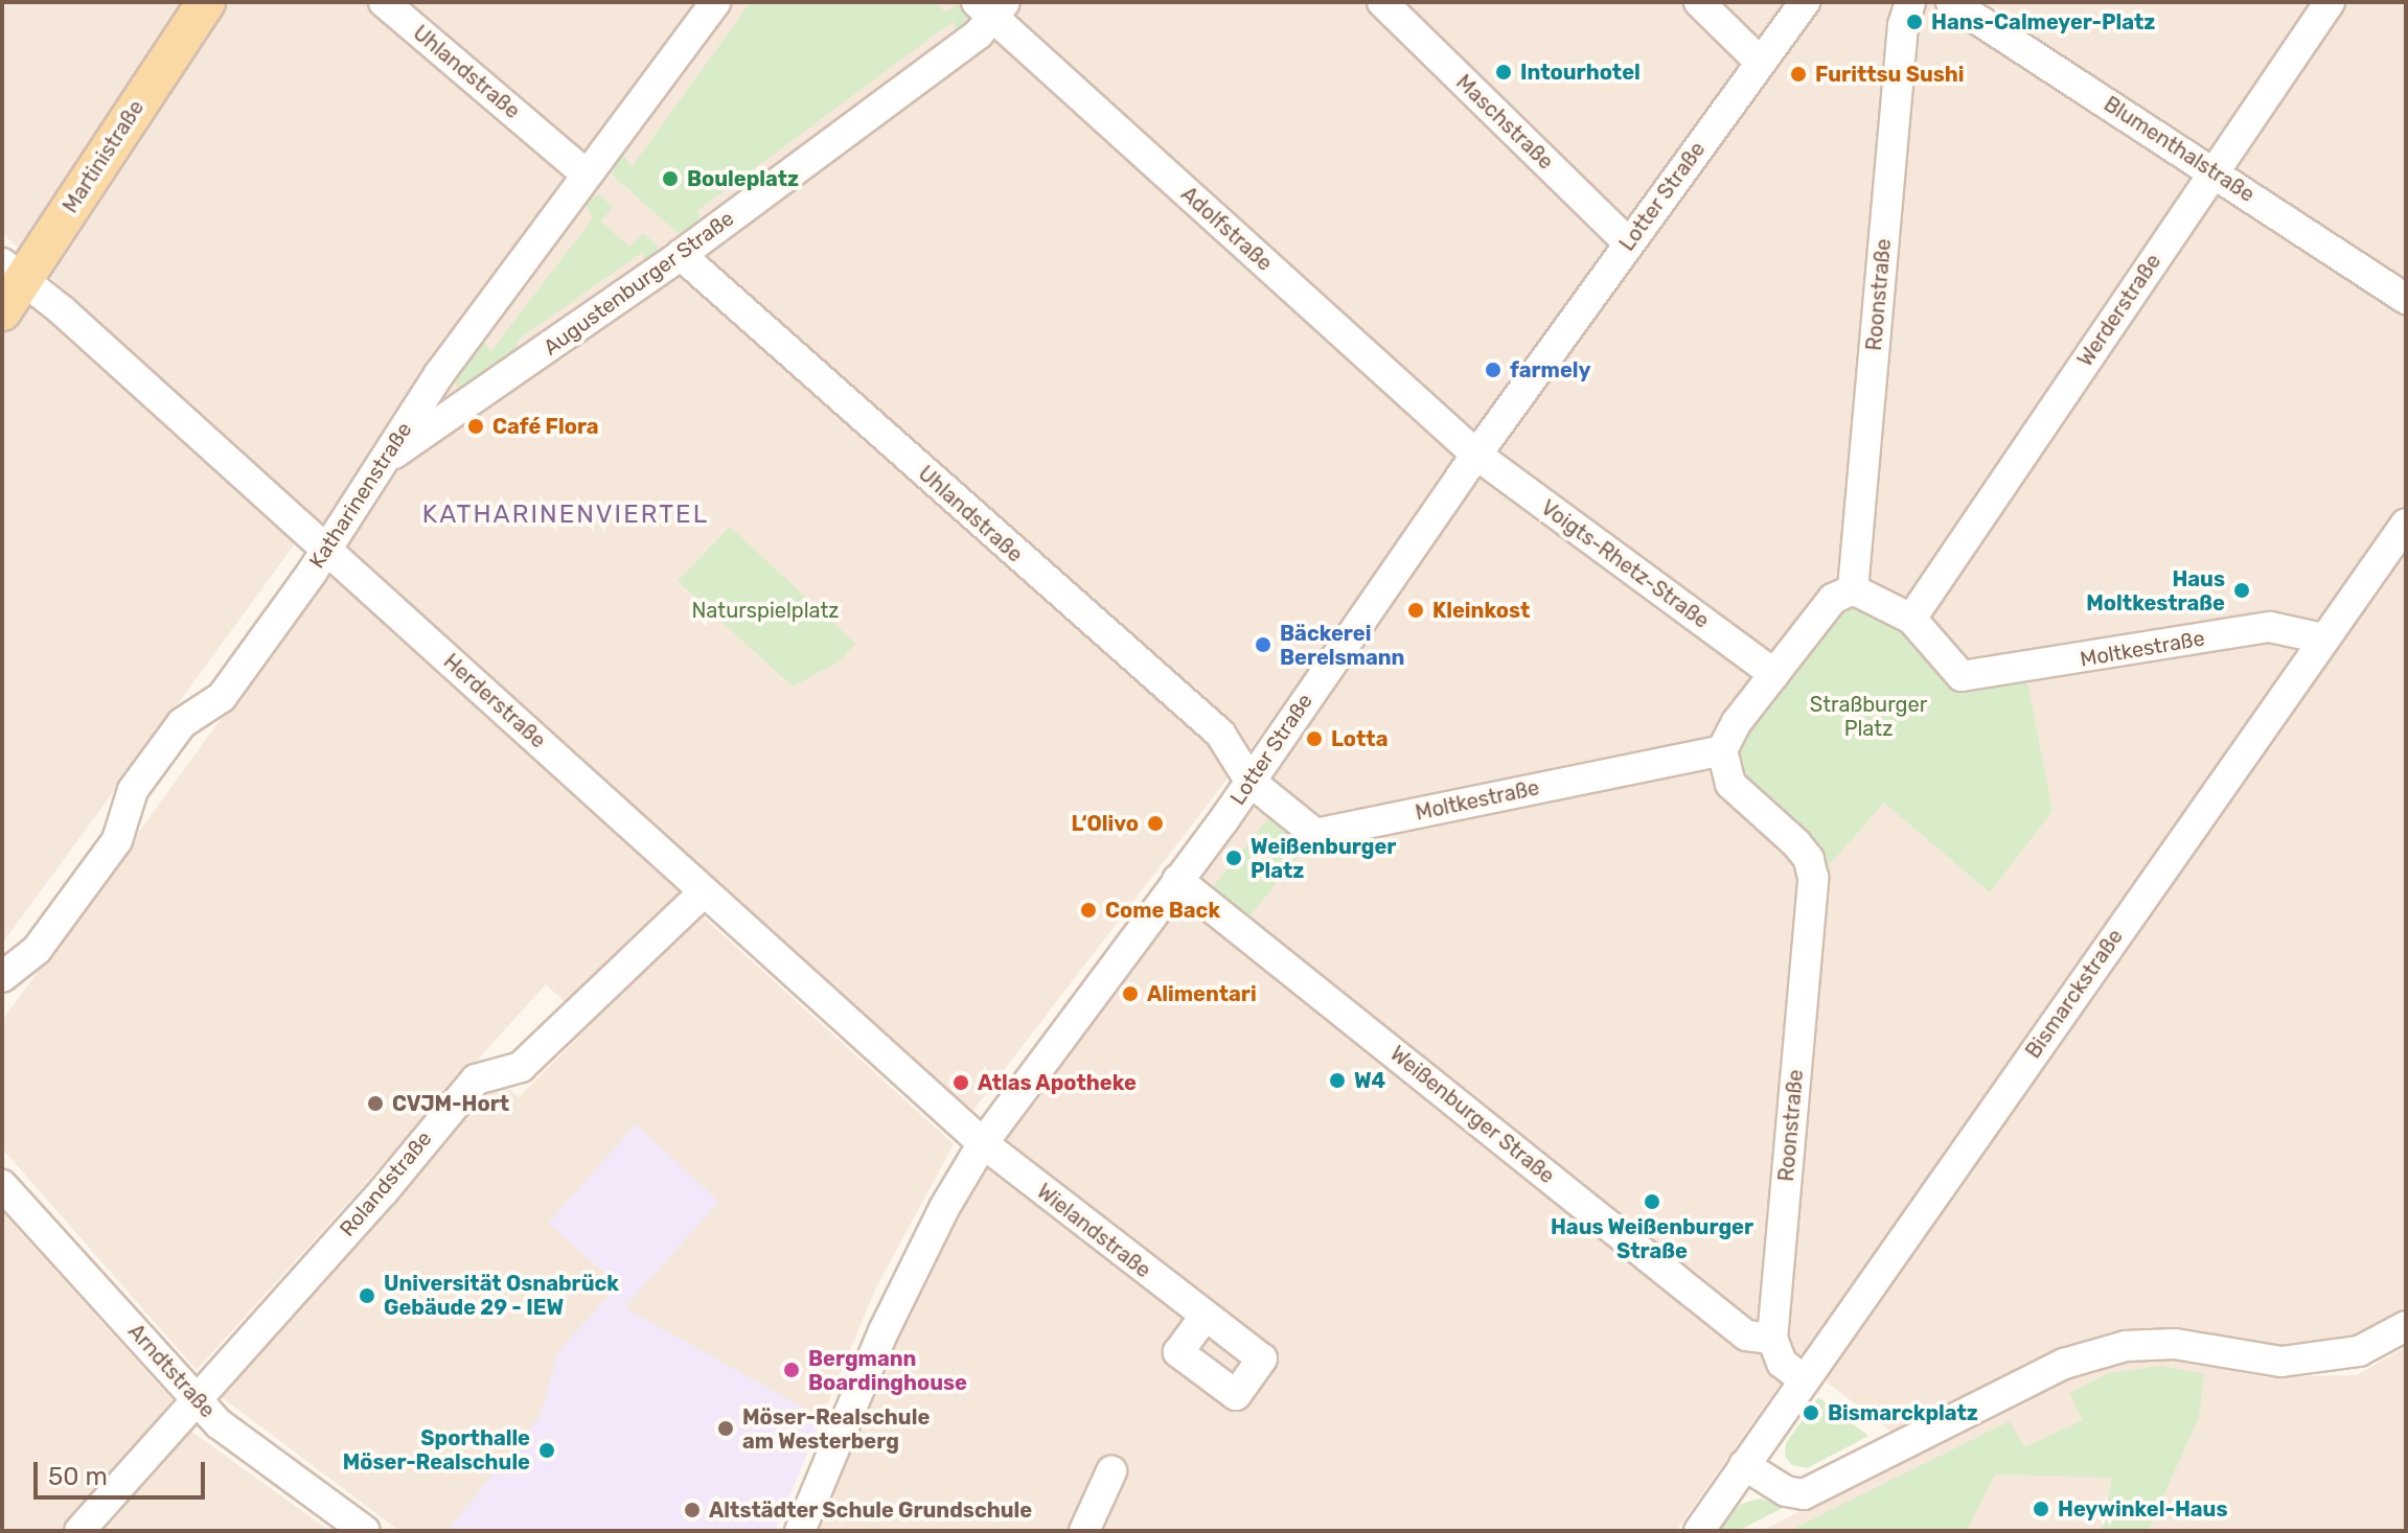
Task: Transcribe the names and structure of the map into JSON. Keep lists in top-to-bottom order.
{
  "streets": {
    "main road": ["Martinistraße"],
    "street": [
      "Uhlandstraße",
      "Maschstraße",
      "Blumenthalstraße",
      "Lotter Straße",
      "Adolfstraße",
      "Augustenburger Straße",
      "Roonstraße",
      "Werderstraße",
      "Katharinenstraße",
      "Voigts-Rhetz-Straße",
      "Moltkestraße",
      "Herderstraße",
      "Bismarckstraße",
      "Weißenburger Straße",
      "Rolandstraße",
      "Wielandstraße",
      "Arndtstraße"
    ]
  },
  "crossings": [
    ["Uhlandstraße", "Lotter Straße"],
    ["Uhlandstraße", "Augustenburger Straße"],
    ["Uhlandstraße", "Katharinenstraße"],
    ["Uhlandstraße", "Moltkestraße"],
    ["Maschstraße", "Lotter Straße"],
    ["Blumenthalstraße", "Werderstraße"],
    ["Martinistraße", "Herderstraße"],
    ["Lotter Straße", "Adolfstraße"],
    ["Lotter Straße", "Voigts-Rhetz-Straße"],
    ["Lotter Straße", "Moltkestraße"],
    ["Lotter Straße", "Herderstraße"],
    ["Lotter Straße", "Weißenburger Straße"],
    ["Lotter Straße", "Wielandstraße"],
    ["Adolfstraße", "Augustenburger Straße"],
    ["Adolfstraße", "Voigts-Rhetz-Straße"],
    ["Augustenburger Straße", "Katharinenstraße"],
    ["Roonstraße", "Moltkestraße"],
    ["Roonstraße", "Weißenburger Straße"],
    ["Werderstraße", "Moltkestraße"],
    ["Katharinenstraße", "Herderstraße"],
    ["Moltkestraße", "Bismarckstraße"],
    ["Herderstraße", "Rolandstraße"],
    ["Herderstraße", "Wielandstraße"],
    ["Rolandstraße", "Arndtstraße"]
  ],
  "districts": ["KATHARINENVIERTEL"],
  "parks": ["Naturspielplatz", "Straßburger Platz"],
  "places": [
    "Hans-Calmeyer-Platz",
    "Intourhotel",
    "Furittsu Sushi",
    "Bouleplatz",
    "farmely",
    "Café Flora",
    "Haus Moltkestraße",
    "Kleinkost",
    "Bäckerei Berelsmann",
    "Lotta",
    "L‘Olivo",
    "Weißenburger Platz",
    "Come Back",
    "Alimentari",
    "W4",
    "Atlas Apotheke",
    "CVJM-Hort",
    "Haus Weißenburger Straße",
    "Universität Osnabrück Gebäude 29 - IEW",
    "Bergmann Boardinghouse",
    "Bismarckplatz",
    "Möser-Realschule am Westerberg",
    "Sporthalle Möser-Realschule",
    "Heywinkel-Haus",
    "Altstädter Schule Grundschule"
  ],
  "scale_bar": "50 m"
}
